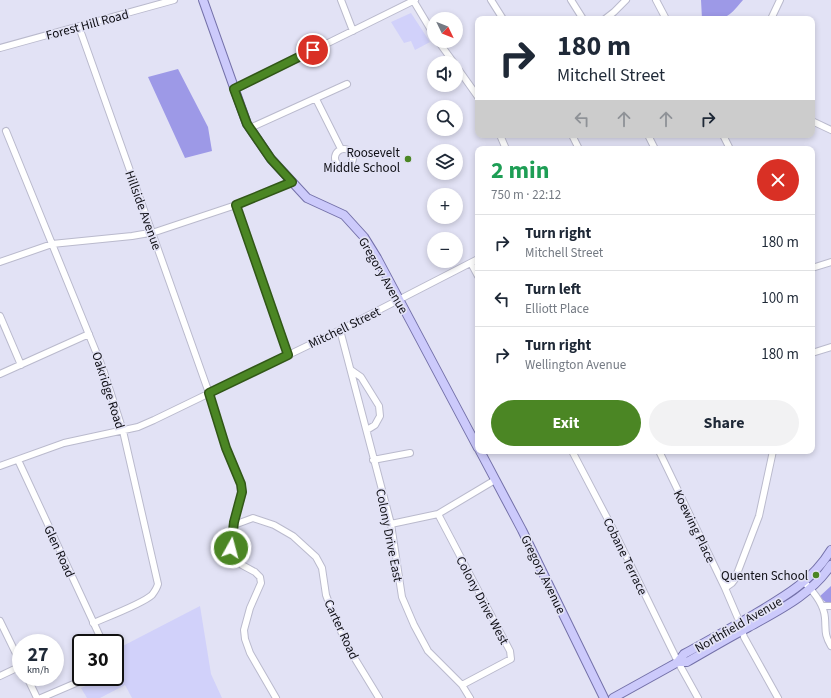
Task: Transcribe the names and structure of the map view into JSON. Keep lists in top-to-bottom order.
{
  "streets": {
    "main road": ["Gregory Avenue", "Northfield Avenue"],
    "street": [
      "Forest Hill Road",
      "Hillside Avenue",
      "Mitchell Street",
      "Oakridge Road",
      "Koewing Place",
      "Colony Drive East",
      "Glen Road",
      "Cobane Terrace",
      "Colony Drive West",
      "Carter Road"
    ]
  },
  "crossings": [
    ["Forest Hill Road", "Hillside Avenue"],
    ["Hillside Avenue", "Mitchell Street"],
    ["Hillside Avenue", "Carter Road"],
    ["Gregory Avenue", "Mitchell Street"],
    ["Mitchell Street", "Oakridge Road"],
    ["Mitchell Street", "Colony Drive East"],
    ["Mitchell Street", "Glen Road"],
    ["Oakridge Road", "Glen Road"],
    ["Koewing Place", "Northfield Avenue"],
    ["Colony Drive East", "Colony Drive West"],
    ["Cobane Terrace", "Northfield Avenue"]
  ],
  "places": ["Roosevelt Middle School", "Quenten School"],
  "north": "bottom right",
  "page": {
    "map_buttons": ["+", "−"],
    "turn": ["180 m", "Mitchell Street"],
    "heading": ["2 min", "750 m · 22:12"],
    "list": [
      {
        "name": "Turn right",
        "note": "Mitchell Street",
        "value": "180 m"
      },
      {
        "name": "Turn left",
        "note": "Elliott Place",
        "value": "100 m"
      },
      {
        "name": "Turn right",
        "note": "Wellington Avenue",
        "value": "180 m"
      }
    ],
    "buttons": ["Exit", "Share"],
    "speed": "27 km/h",
    "limit": "30"
  }
}
